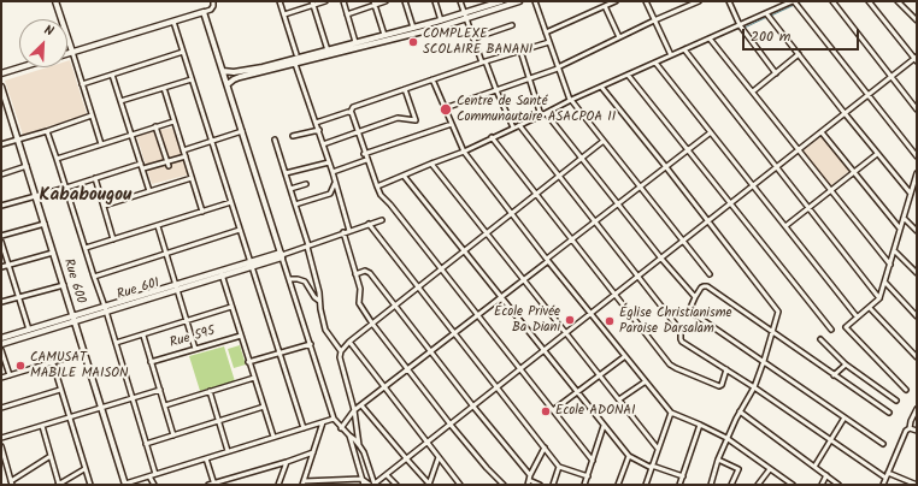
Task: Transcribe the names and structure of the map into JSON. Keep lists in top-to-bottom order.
{
  "streets": {
    "street": ["Rue 600", "Rue 601", "Rue 595"]
  },
  "crossings": [
    ["Rue 600", "Rue 601"]
  ],
  "districts": ["Kababougou"],
  "places": [
    "COMPLEXE SCOLAIRE BANANI",
    "Centre de Santé Communautaire ASACPOA II",
    "École Privée Ba Diani",
    "Église Christianisme Paroise Darsalam",
    "CAMUSAT MABILE MAISON",
    "Ecole ADONAI"
  ],
  "scale_bar": "200 m",
  "north": "top right"
}
